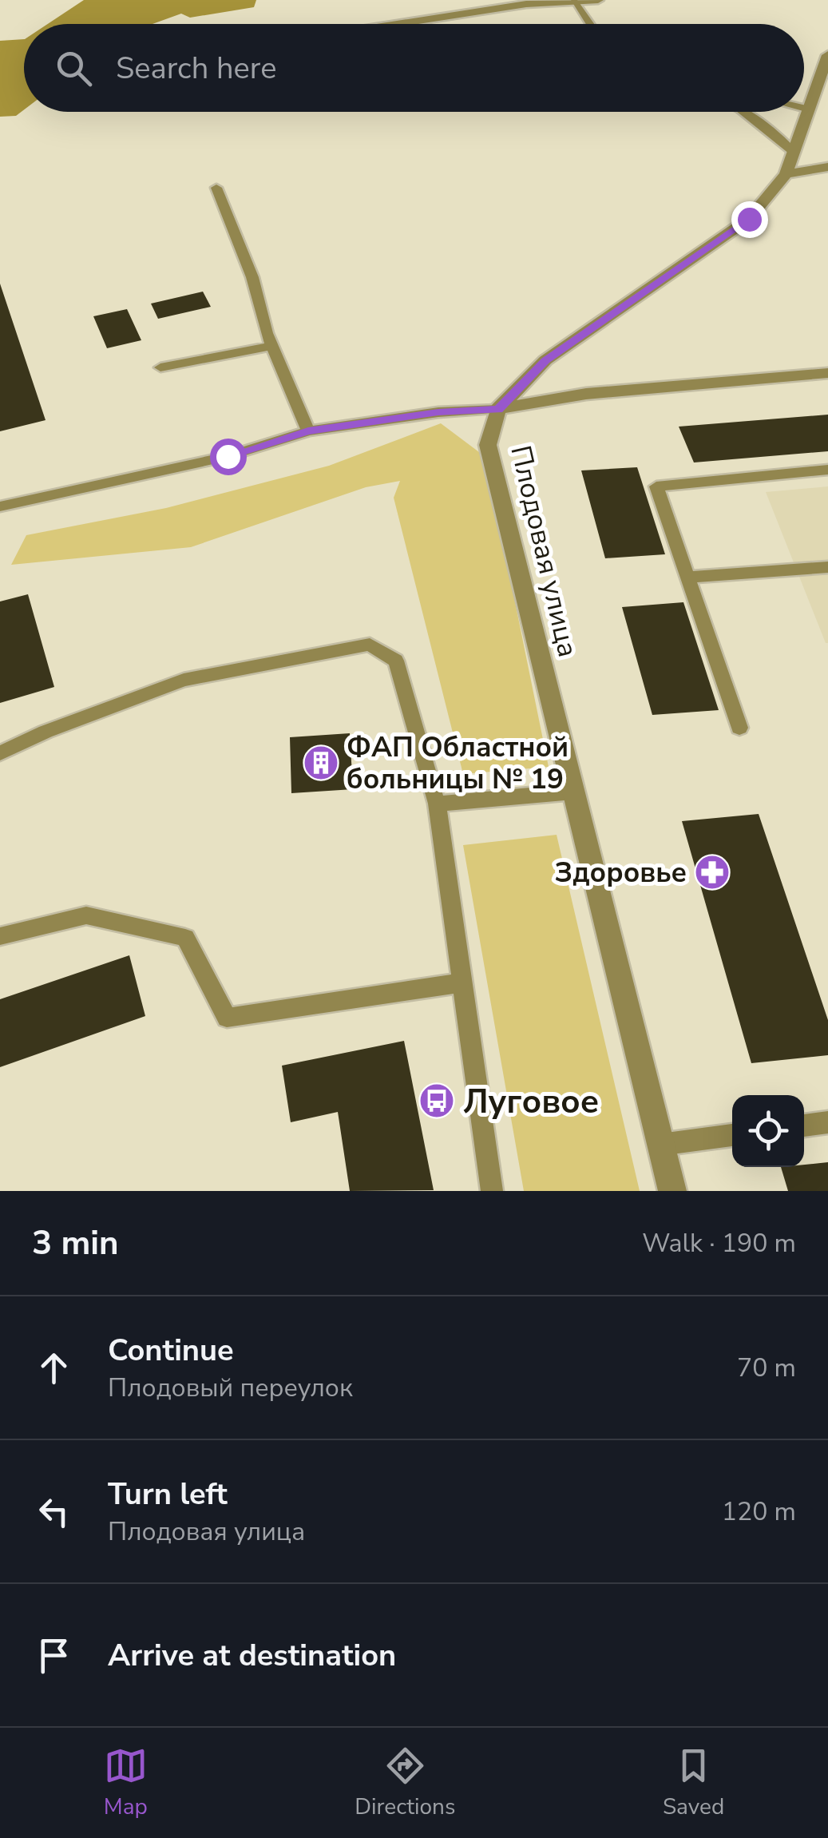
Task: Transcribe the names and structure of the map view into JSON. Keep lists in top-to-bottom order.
{
  "streets": {
    "street": ["Плодовая улица"]
  },
  "places": {
    "building": ["ФАП Областной больницы № 19"],
    "pharmacy": ["Здоровье"],
    "bus stop": ["Луговое"]
  },
  "page": {
    "search": "Search here",
    "heading": ["3 min", "Walk · 190 m"],
    "list": [
      ["Continue", "Плодовый переулок", "70 m"],
      ["Turn left", "Плодовая улица", "120 m"],
      "Arrive at destination"
    ],
    "nav": ["Map", "Directions", "Saved"]
  }
}
